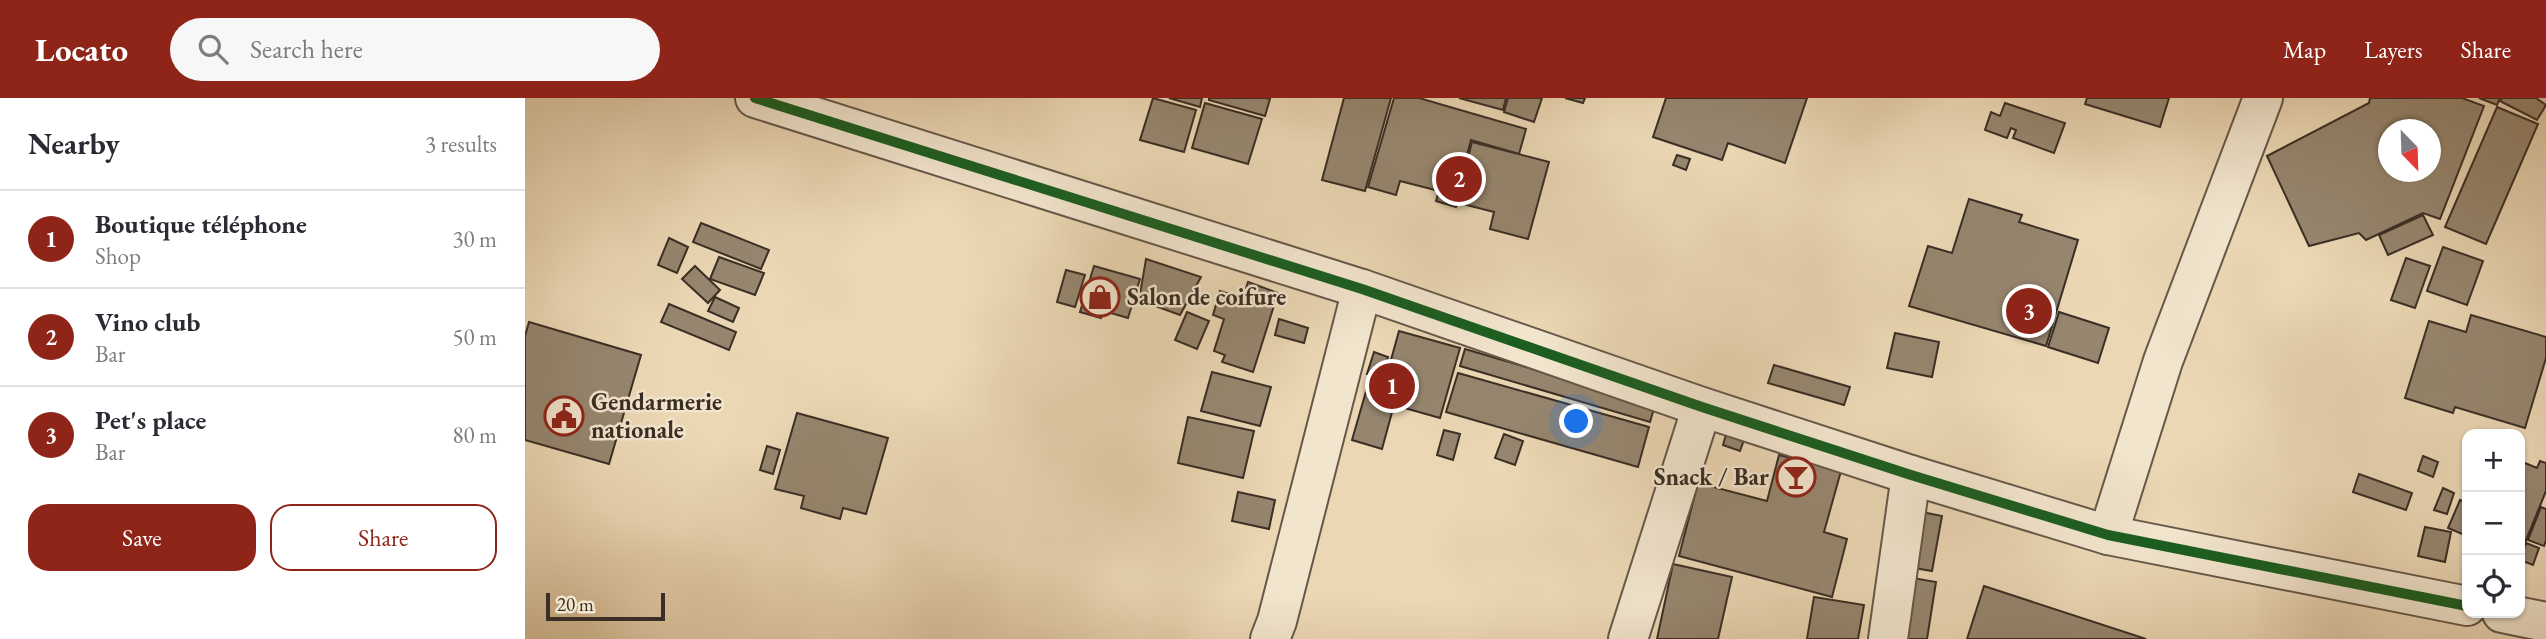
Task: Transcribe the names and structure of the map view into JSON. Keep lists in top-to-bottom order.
{
  "places": {
    "shop": ["Salon de coifure"],
    "public building": ["Gendarmerie nationale"],
    "bar": ["Snack / Bar"]
  },
  "scale_bar": "20 m",
  "north": "bottom right",
  "page": {
    "header": "Locato",
    "search": "Search here",
    "nav": ["Map", "Layers", "Share"],
    "heading": ["Nearby", "3 results"],
    "pins": ["2", "3", "1"],
    "list": [
      {
        "mark": "1",
        "name": "Boutique téléphone",
        "note": "Shop",
        "value": "30 m"
      },
      {
        "mark": "2",
        "name": "Vino club",
        "note": "Bar",
        "value": "50 m"
      },
      {
        "mark": "3",
        "name": "Pet's place",
        "note": "Bar",
        "value": "80 m"
      }
    ],
    "map_buttons": ["+", "−"],
    "buttons": ["Save", "Share"],
    "scale": "20 m"
  }
}
